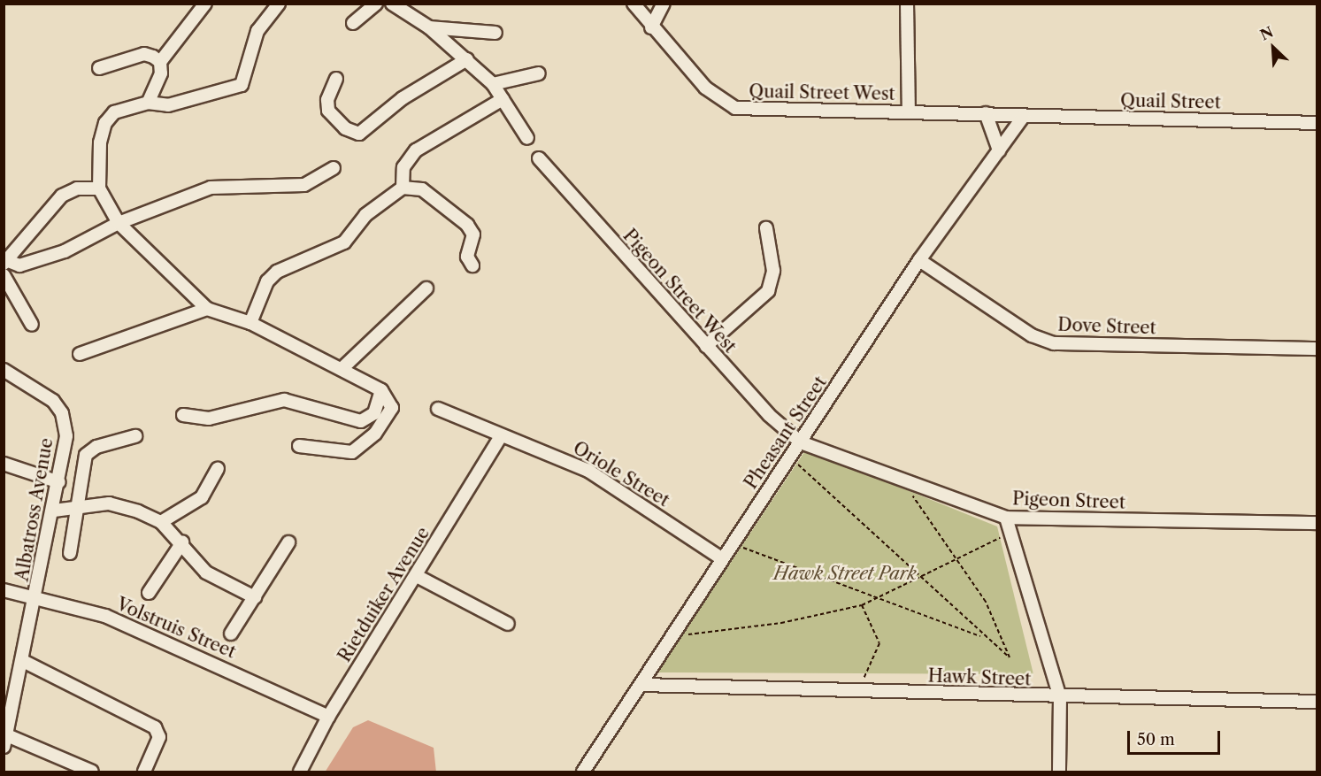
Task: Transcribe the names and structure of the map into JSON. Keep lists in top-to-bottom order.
{
  "streets": {
    "street": [
      "Quail Street West",
      "Quail Street",
      "Pigeon Street West",
      "Dove Street",
      "Pheasant Street",
      "Oriole Street",
      "Pigeon Street",
      "Albatross Avenue",
      "Rietduiker Avenue",
      "Volstruis Street",
      "Hawk Street"
    ]
  },
  "crossings": [
    ["Quail Street West", "Quail Street"],
    ["Quail Street West", "Pheasant Street"],
    ["Quail Street", "Pheasant Street"],
    ["Pigeon Street West", "Pheasant Street"],
    ["Pigeon Street West", "Pigeon Street"],
    ["Dove Street", "Pheasant Street"],
    ["Pheasant Street", "Oriole Street"],
    ["Pheasant Street", "Pigeon Street"],
    ["Pheasant Street", "Hawk Street"],
    ["Oriole Street", "Rietduiker Avenue"],
    ["Albatross Avenue", "Volstruis Street"],
    ["Rietduiker Avenue", "Volstruis Street"]
  ],
  "parks": ["Hawk Street Park"],
  "scale_bar": "50 m",
  "north": "top left"
}
